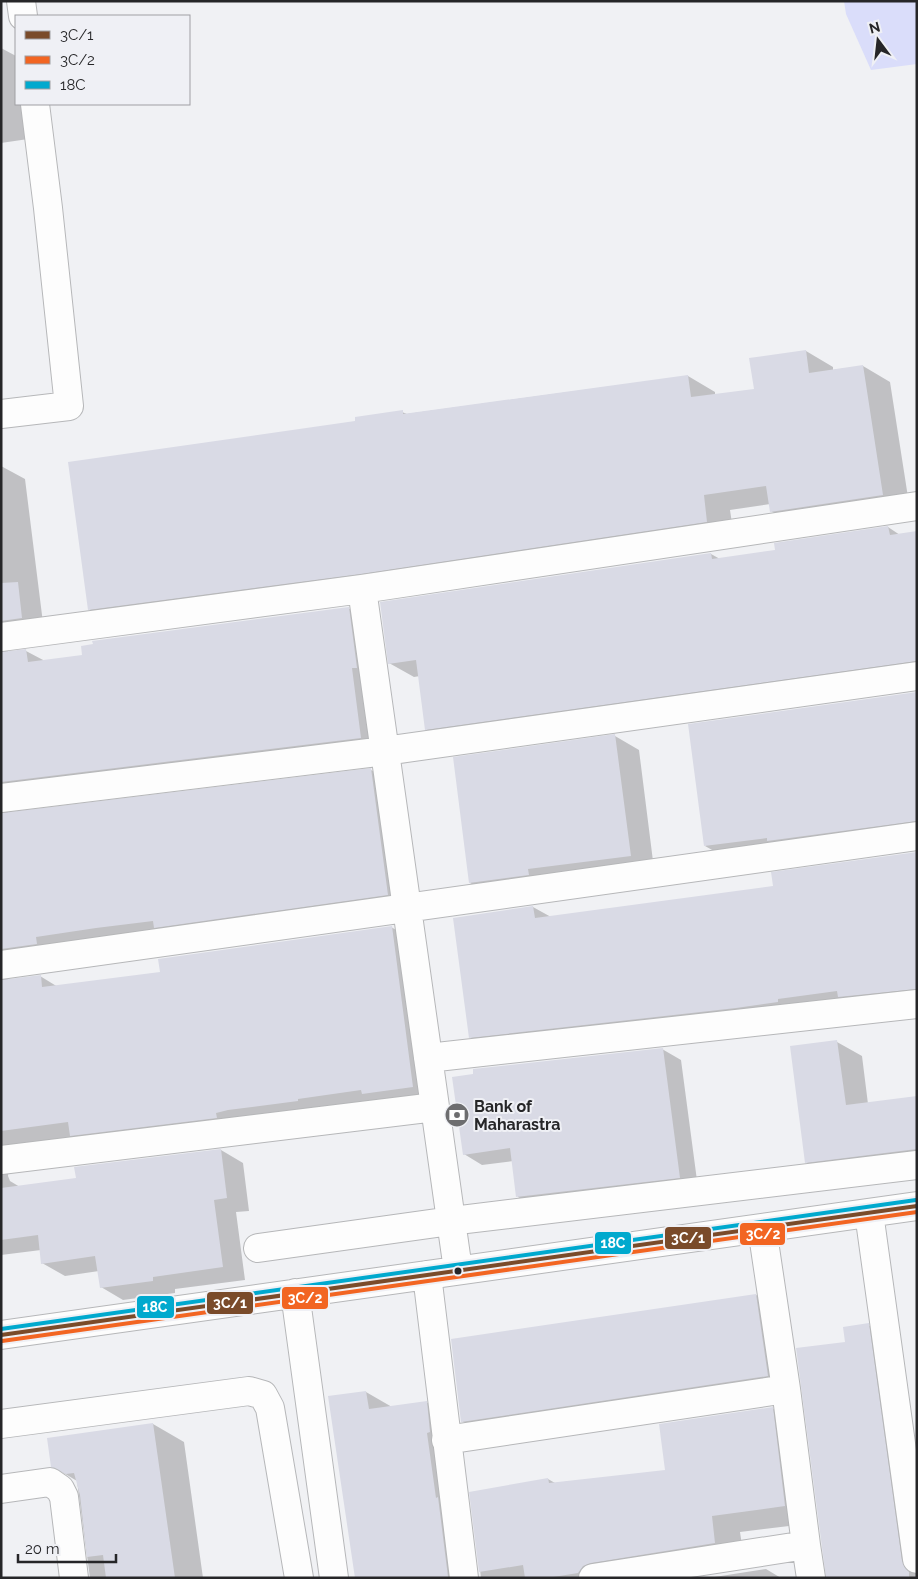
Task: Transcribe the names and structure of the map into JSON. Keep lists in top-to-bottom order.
{
  "places": {
    "bank": ["Bank of Maharastra"]
  },
  "lines": ["transit line 18C", "transit line 3C/1", "transit line 3C/2"],
  "legend": ["3C/1", "3C/2", "18C"],
  "scale_bar": "20 m",
  "north": "top"
}
